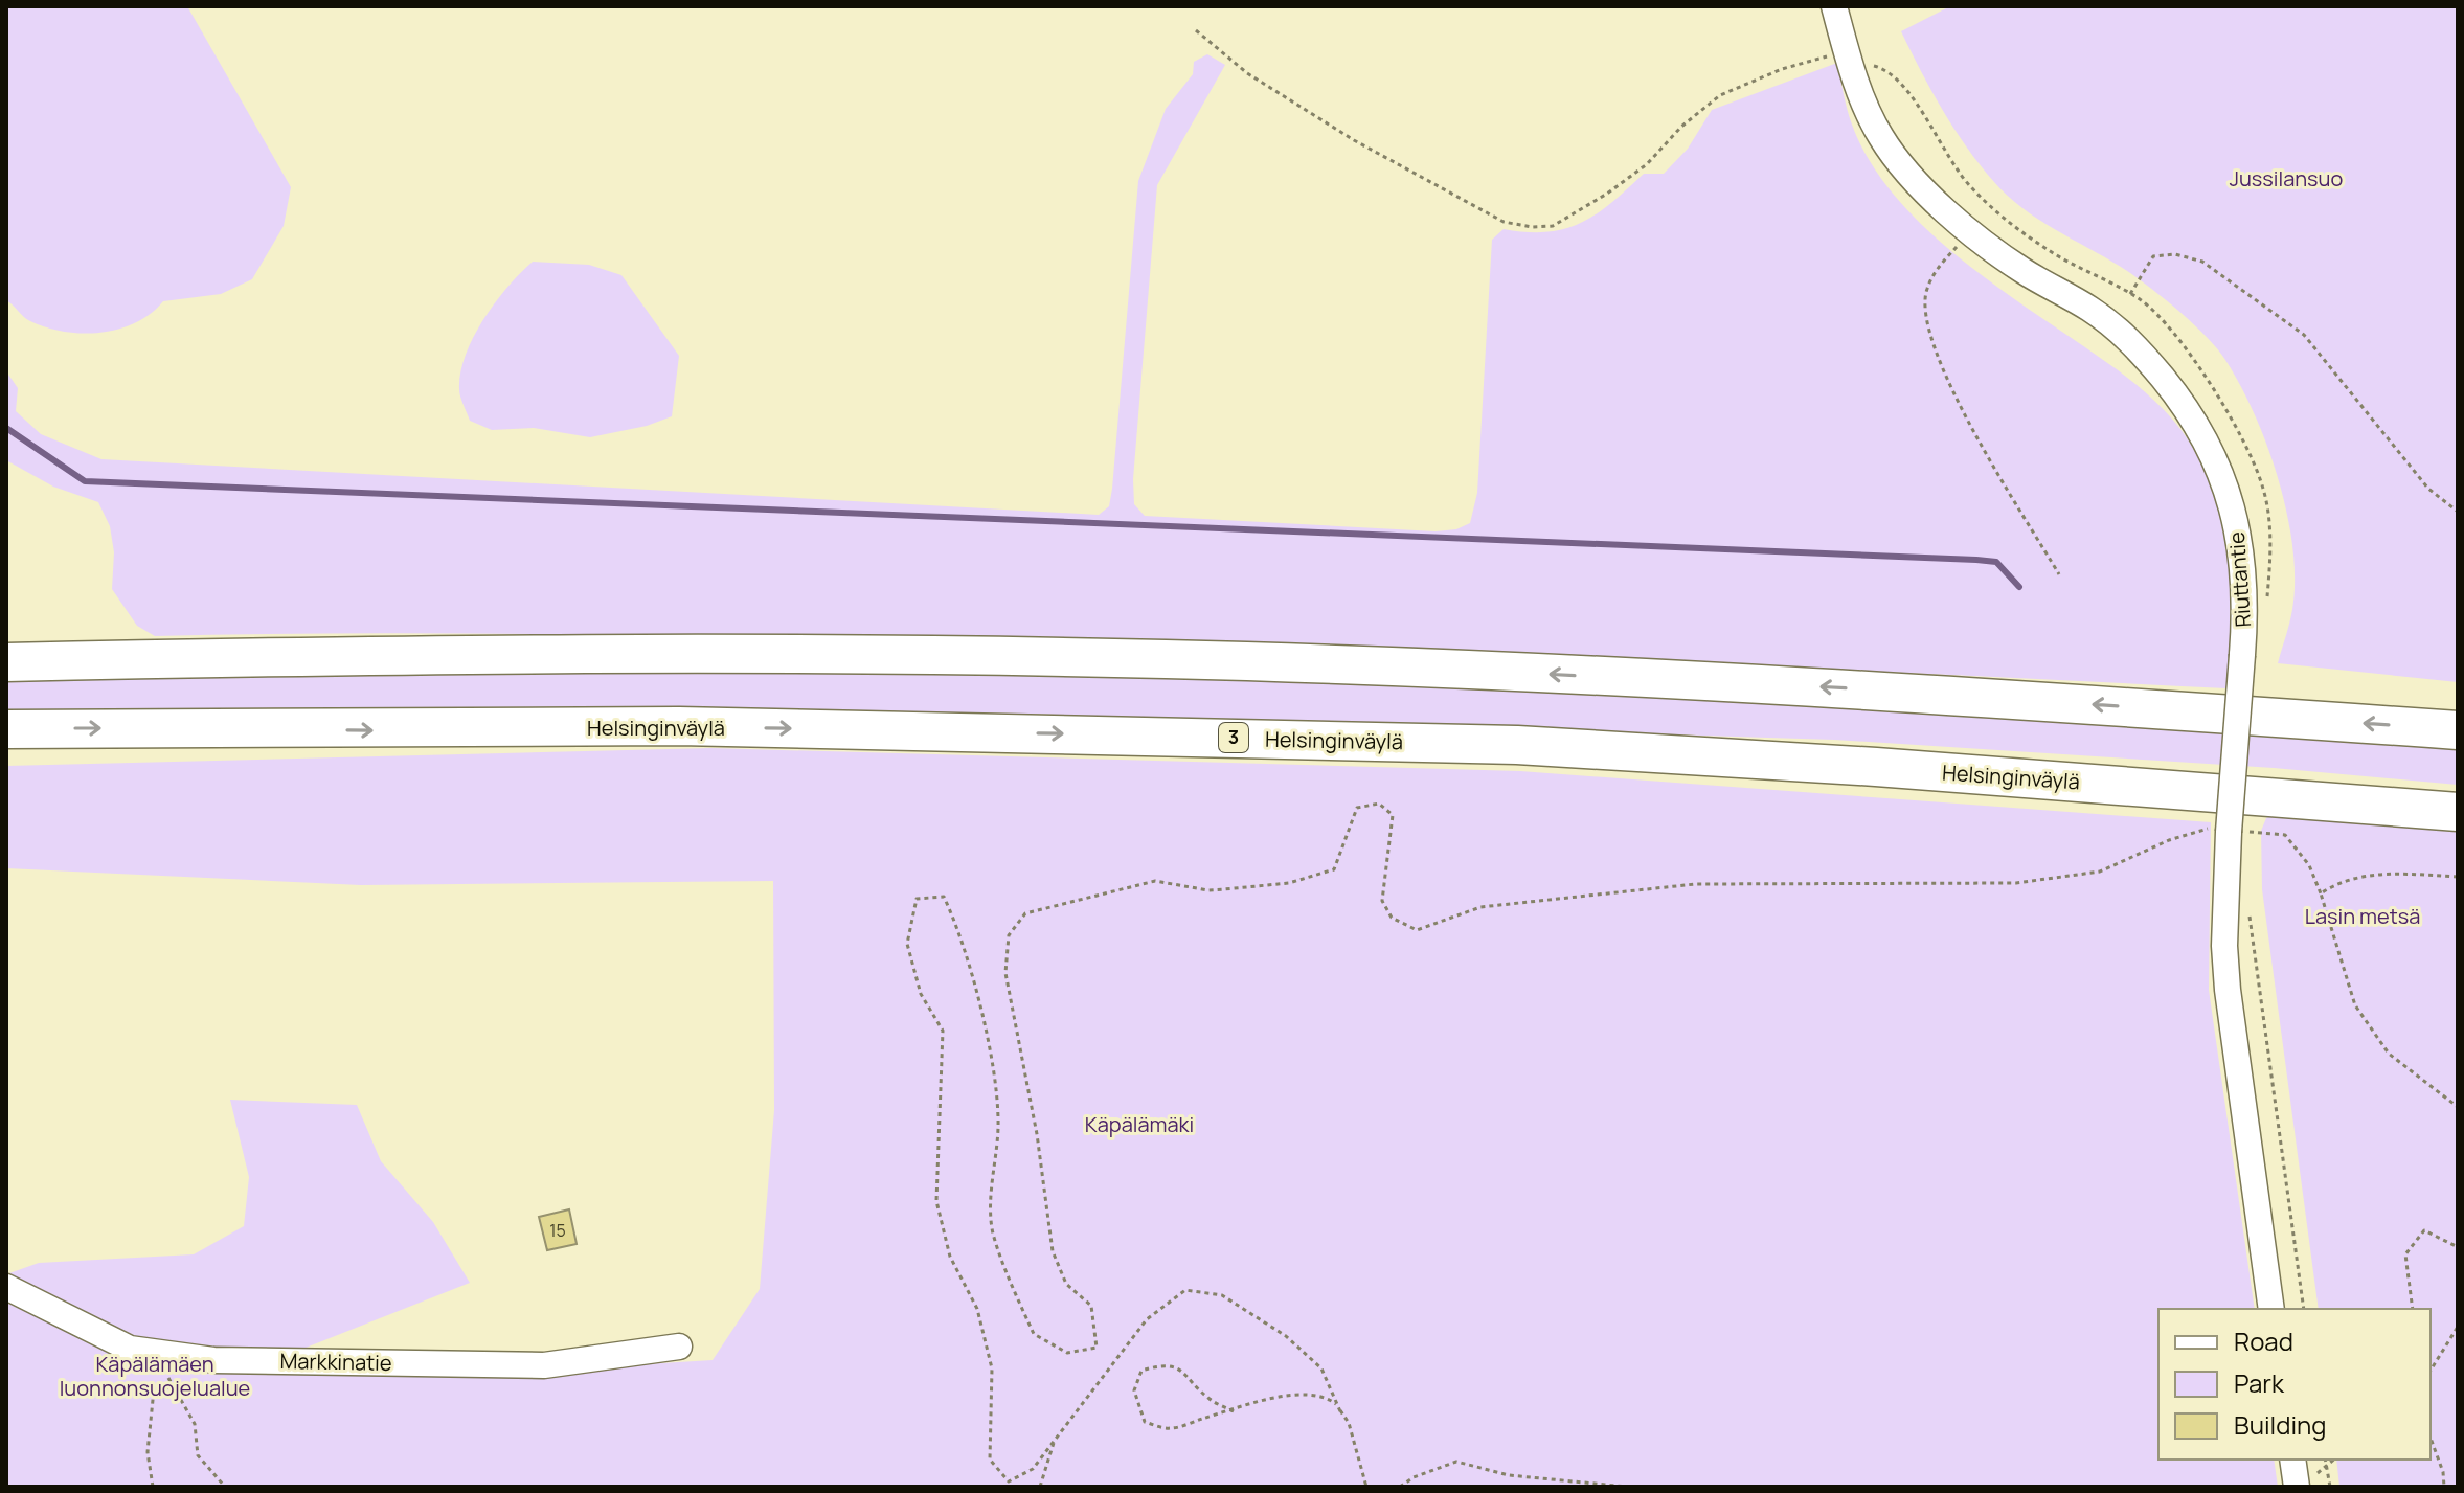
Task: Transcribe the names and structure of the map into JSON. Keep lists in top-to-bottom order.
{
  "streets": {
    "highway": ["Helsinginväylä", "3"],
    "street": ["Riuttantie", "Markkinatie"]
  },
  "parks": [
    "Jussilansuo",
    "Lasin metsä",
    "Käpälämäki",
    "Käpälämäen luonnonsuojelualue"
  ],
  "house_numbers": ["15"],
  "legend": ["Road", "Park", "Building"]
}
